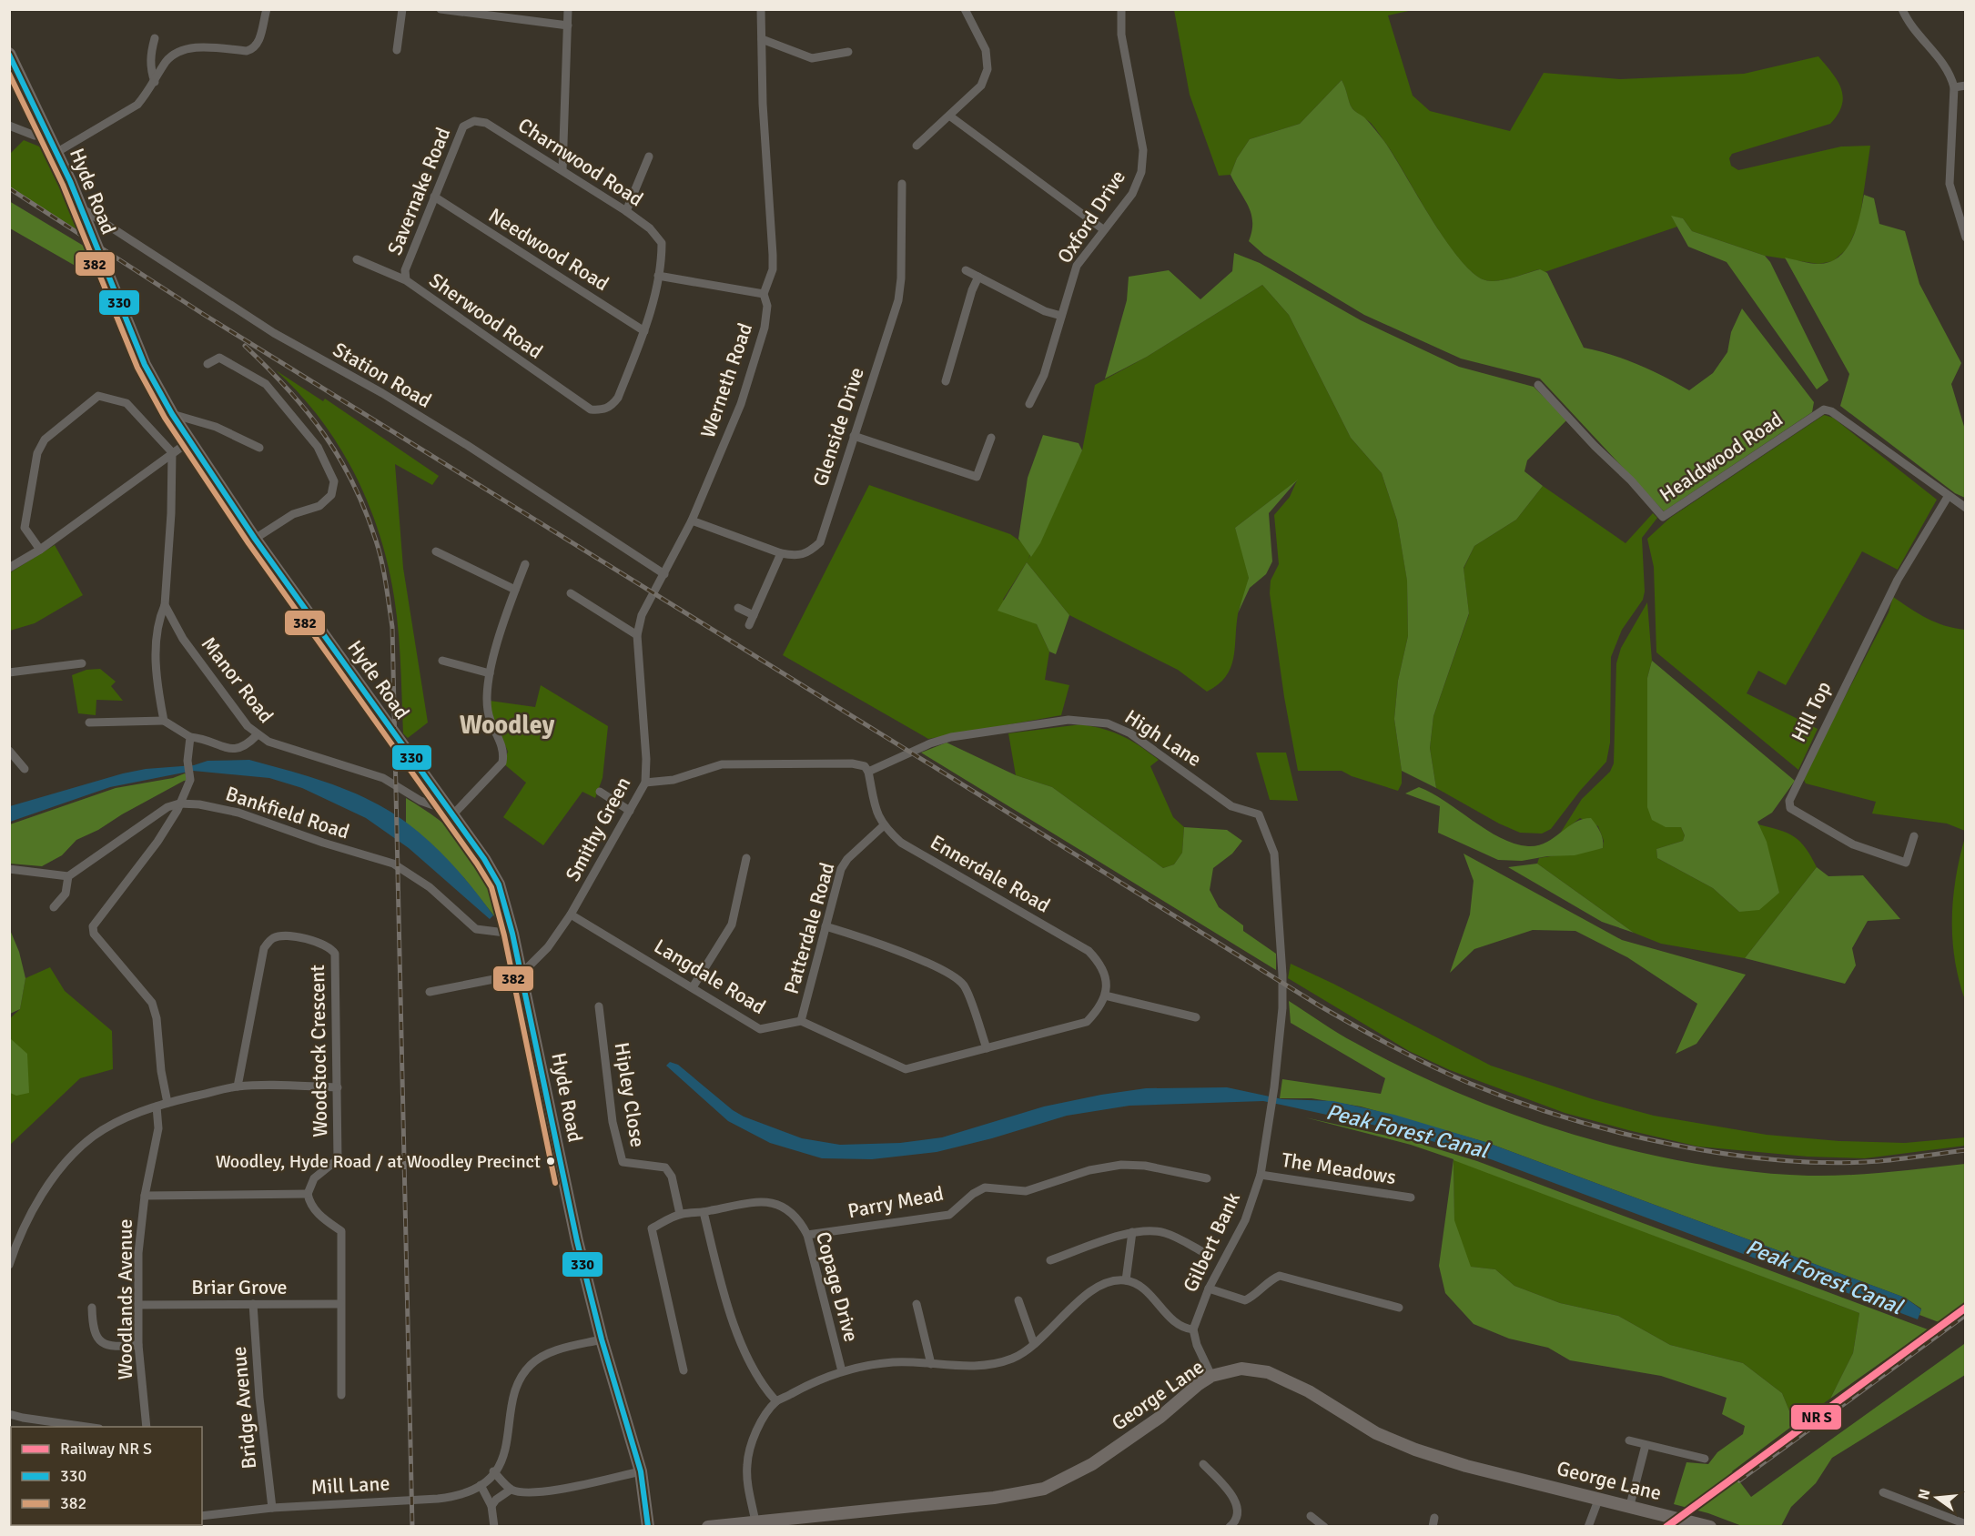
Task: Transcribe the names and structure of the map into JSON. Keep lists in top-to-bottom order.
{
  "streets": {
    "main road": ["Hyde Road", "George Lane"],
    "street": [
      "Charnwood Road",
      "Savernake Road",
      "Oxford Drive",
      "Needwood Road",
      "Sherwood Road",
      "Station Road",
      "Werneth Road",
      "Glenside Drive",
      "Healdwood Road",
      "Manor Road",
      "Hill Top",
      "High Lane",
      "Bankfield Road",
      "Smithy Green",
      "Ennerdale Road",
      "Patterdale Road",
      "Langdale Road",
      "Woodstock Crescent",
      "Hipley Close",
      "The Meadows",
      "Parry Mead",
      "Gilbert Bank",
      "Briar Grove",
      "Copage Drive",
      "Woodlands Avenue",
      "Bridge Avenue",
      "Mill Lane"
    ]
  },
  "crossings": [
    ["Charnwood Road", "Savernake Road"],
    ["Hyde Road", "Station Road"],
    ["Hyde Road", "Manor Road"],
    ["Hyde Road", "Bankfield Road"],
    ["Hyde Road", "Smithy Green"],
    ["Hyde Road", "Mill Lane"],
    ["Savernake Road", "Needwood Road"],
    ["Savernake Road", "Sherwood Road"],
    ["Needwood Road", "Sherwood Road"],
    ["Station Road", "Werneth Road"],
    ["Werneth Road", "Glenside Drive"],
    ["Werneth Road", "Smithy Green"],
    ["Healdwood Road", "Hill Top"],
    ["High Lane", "Gilbert Bank"],
    ["Smithy Green", "Langdale Road"],
    ["Ennerdale Road", "Patterdale Road"],
    ["Patterdale Road", "Langdale Road"],
    ["Hipley Close", "Copage Drive"],
    ["The Meadows", "Gilbert Bank"],
    ["Parry Mead", "Copage Drive"],
    ["Briar Grove", "Woodlands Avenue"],
    ["Briar Grove", "Bridge Avenue"],
    ["Bridge Avenue", "Mill Lane"]
  ],
  "districts": ["Woodley"],
  "water": ["Peak Forest Canal"],
  "places": ["Woodley, Hyde Road / at Woodley Precinct"],
  "lines": ["transit line 330", "transit line 382"],
  "legend": ["Railway NR S", "330", "382"],
  "north": "left"
}
